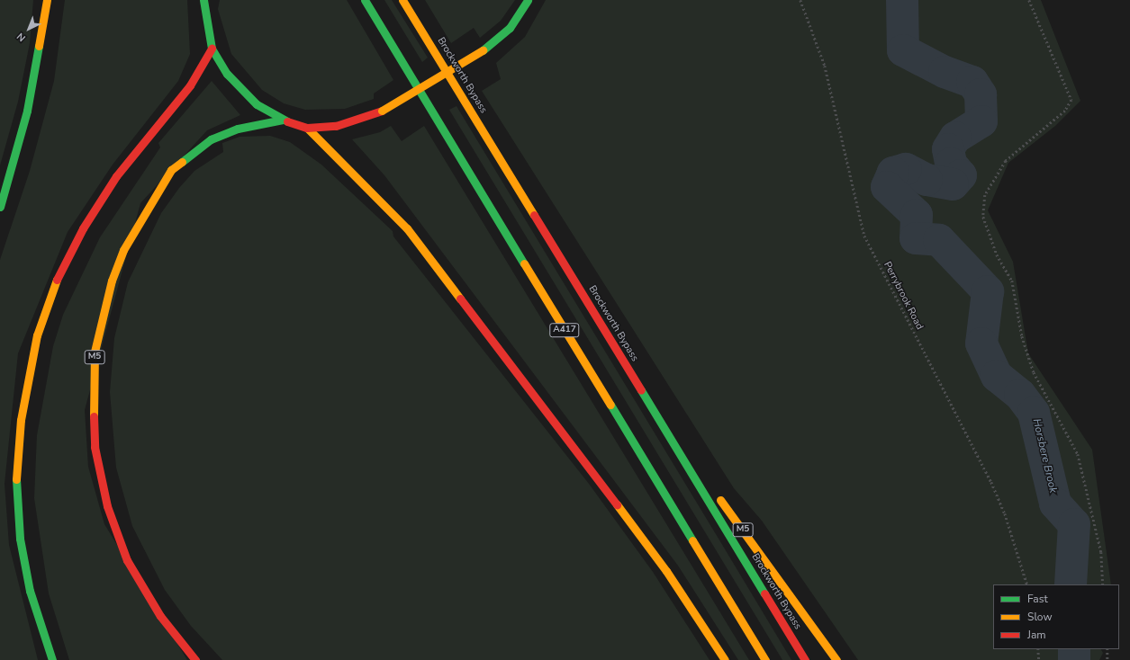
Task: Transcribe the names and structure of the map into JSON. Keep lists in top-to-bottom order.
{
  "streets": {
    "highway": ["Brockworth Bypass", "A417", "M5"],
    "path": ["Perrybrook Road"]
  },
  "crossings": [
    ["Brockworth Bypass", "M5"]
  ],
  "water": ["Horsbere Brook"],
  "legend": ["Fast", "Slow", "Jam"],
  "north": "bottom left"
}
